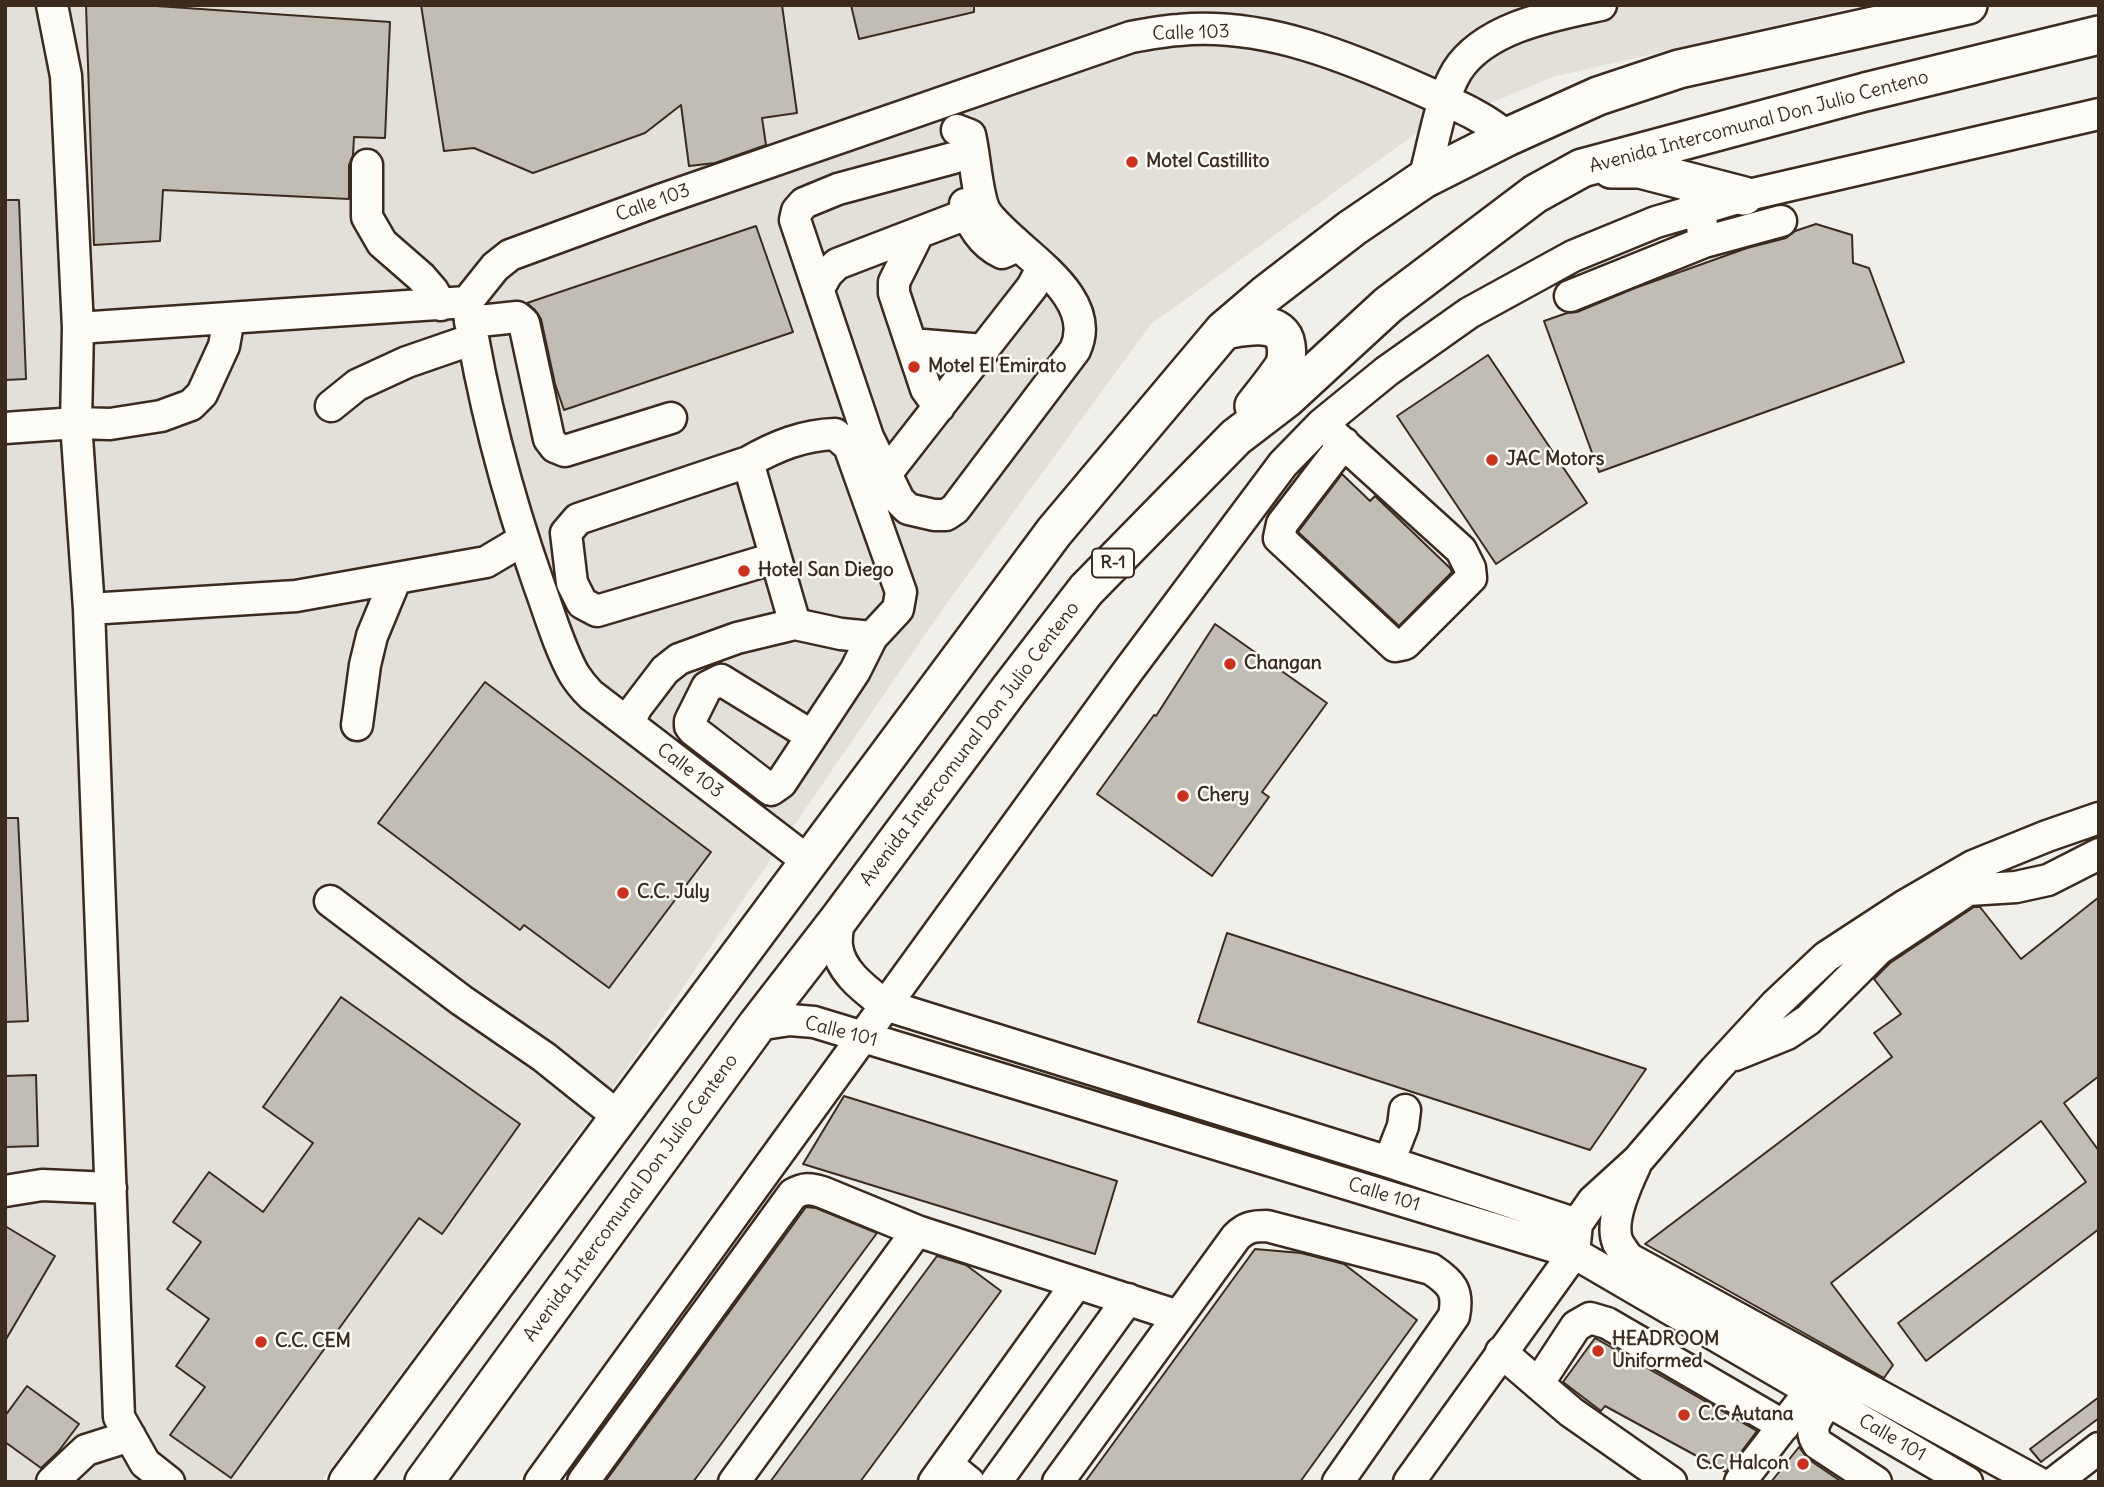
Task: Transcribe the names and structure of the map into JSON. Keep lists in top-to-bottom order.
{
  "streets": {
    "main road": ["Avenida Intercomunal Don Julio Centeno", "R-1"],
    "street": ["Calle 103", "Calle 101"]
  },
  "crossings": [
    ["Avenida Intercomunal Don Julio Centeno", "Calle 101"]
  ],
  "places": [
    "Motel Castillito",
    "Motel El Emirato",
    "JAC Motors",
    "Hotel San Diego",
    "Changan",
    "Chery",
    "C.C. July",
    "C.C. CEM",
    "HEADROOM Uniformed",
    "C.C Autana",
    "C.C Halcon"
  ]
}
